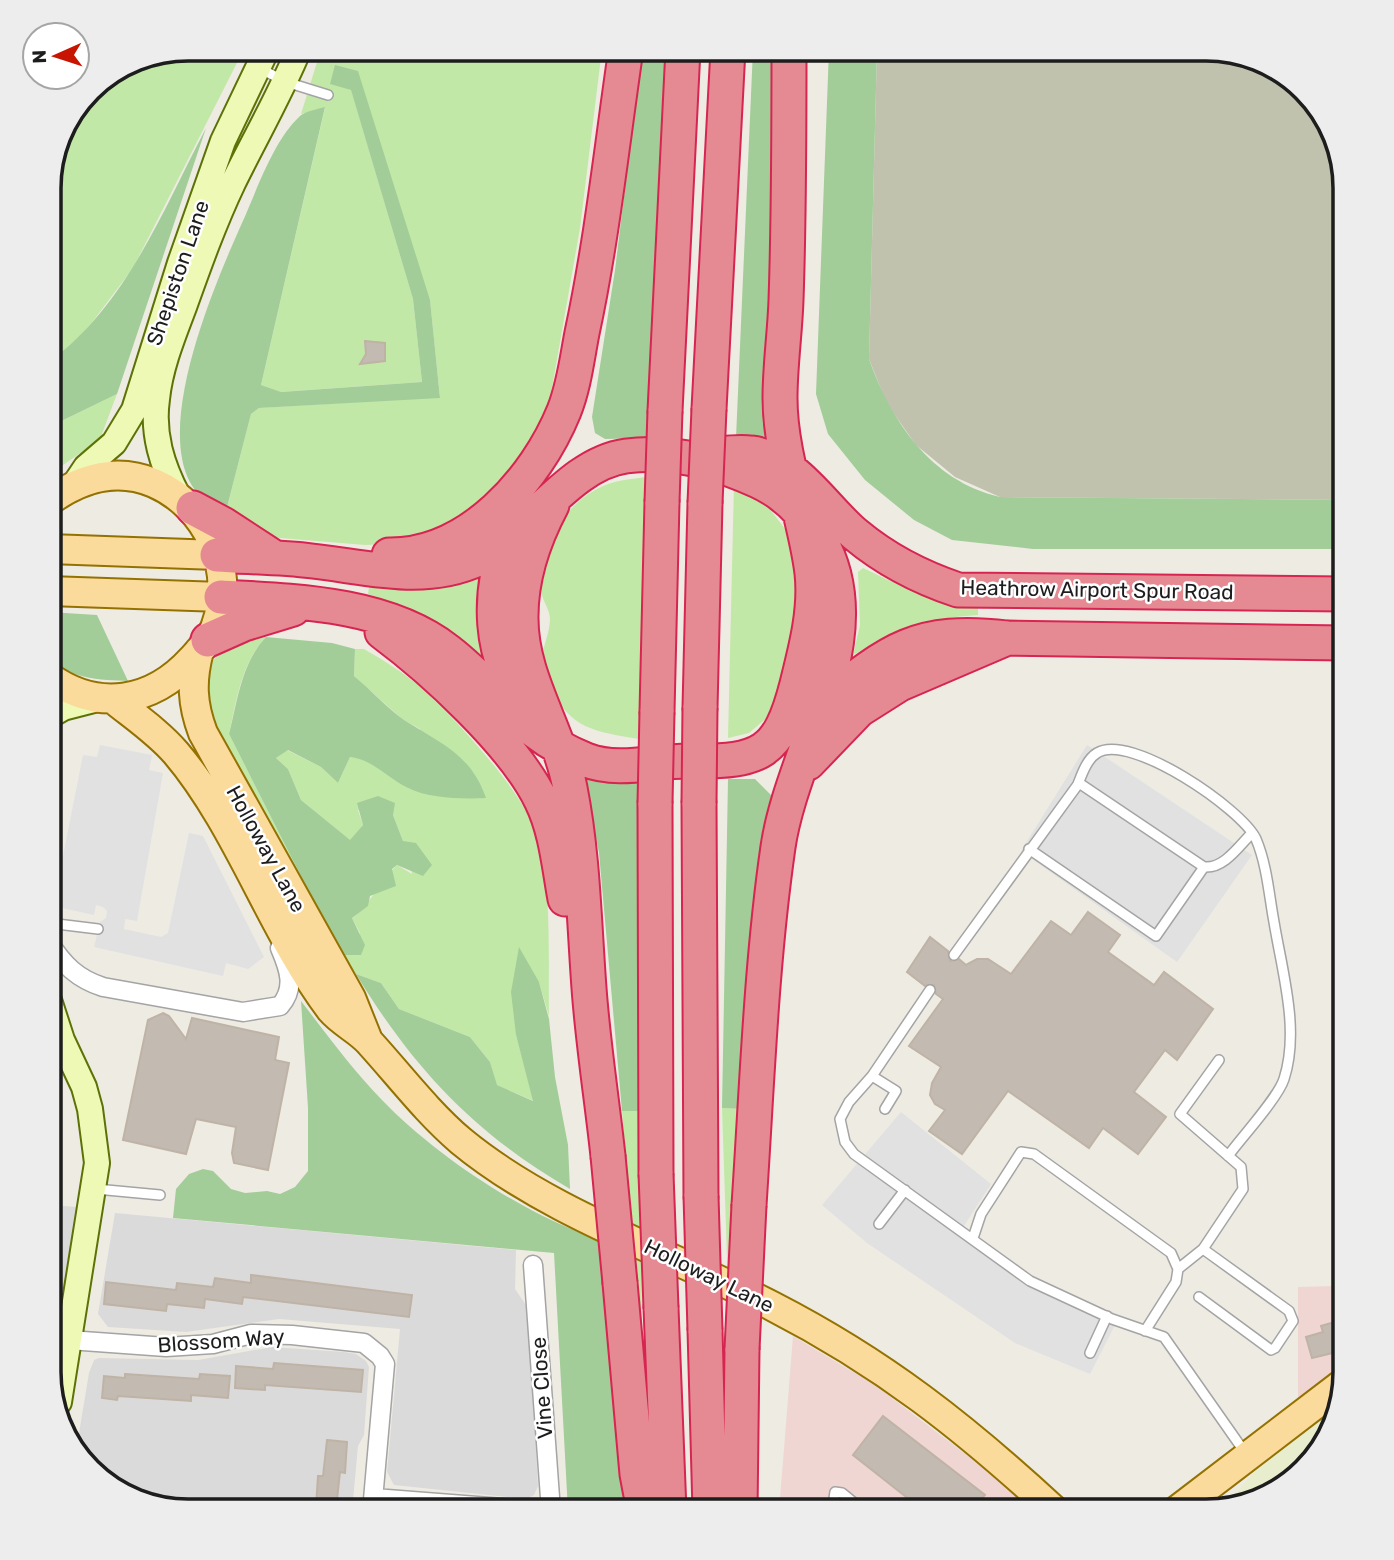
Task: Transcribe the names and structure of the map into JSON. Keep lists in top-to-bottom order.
{
  "streets": {
    "highway": ["Heathrow Airport Spur Road"],
    "main road": ["Holloway Lane"],
    "street": ["Shepiston Lane", "Blossom Way", "Vine Close"]
  },
  "north": "left"
}
